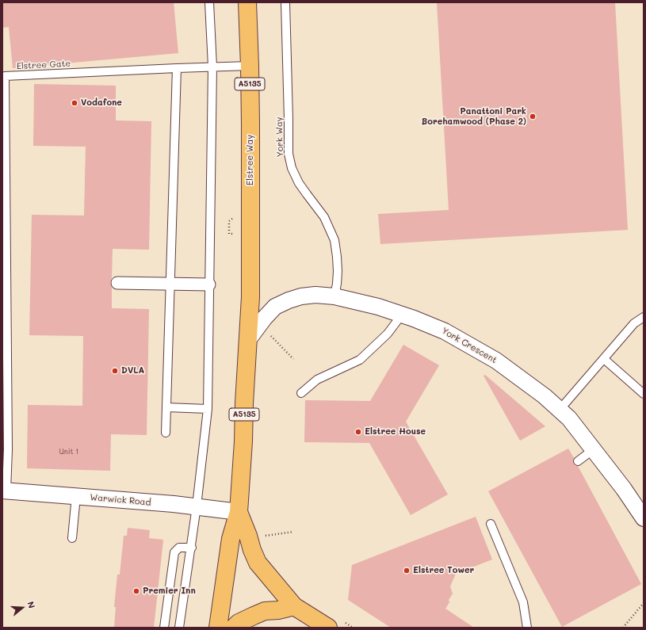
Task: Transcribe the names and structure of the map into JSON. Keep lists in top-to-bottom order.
{
  "streets": {
    "main road": ["A5135", "Elstree Way"],
    "street": ["York Crescent", "Warwick Road"],
    "lane": ["Elstree Gate", "York Way"]
  },
  "crossings": [
    ["Elstree Gate", "Elstree Way"],
    ["Elstree Gate", "Warwick Road"],
    ["A5135", "Elstree Way"],
    ["A5135", "York Crescent"],
    ["A5135", "Warwick Road"],
    ["York Way", "York Crescent"],
    ["Elstree Way", "York Crescent"]
  ],
  "places": [
    "Vodafone",
    "Panattoni Park Borehamwood (Phase 2)",
    "DVLA",
    "Elstree House",
    "Elstree Tower",
    "Premier Inn"
  ],
  "house_numbers": ["Unit 1"],
  "north": "right"
}
